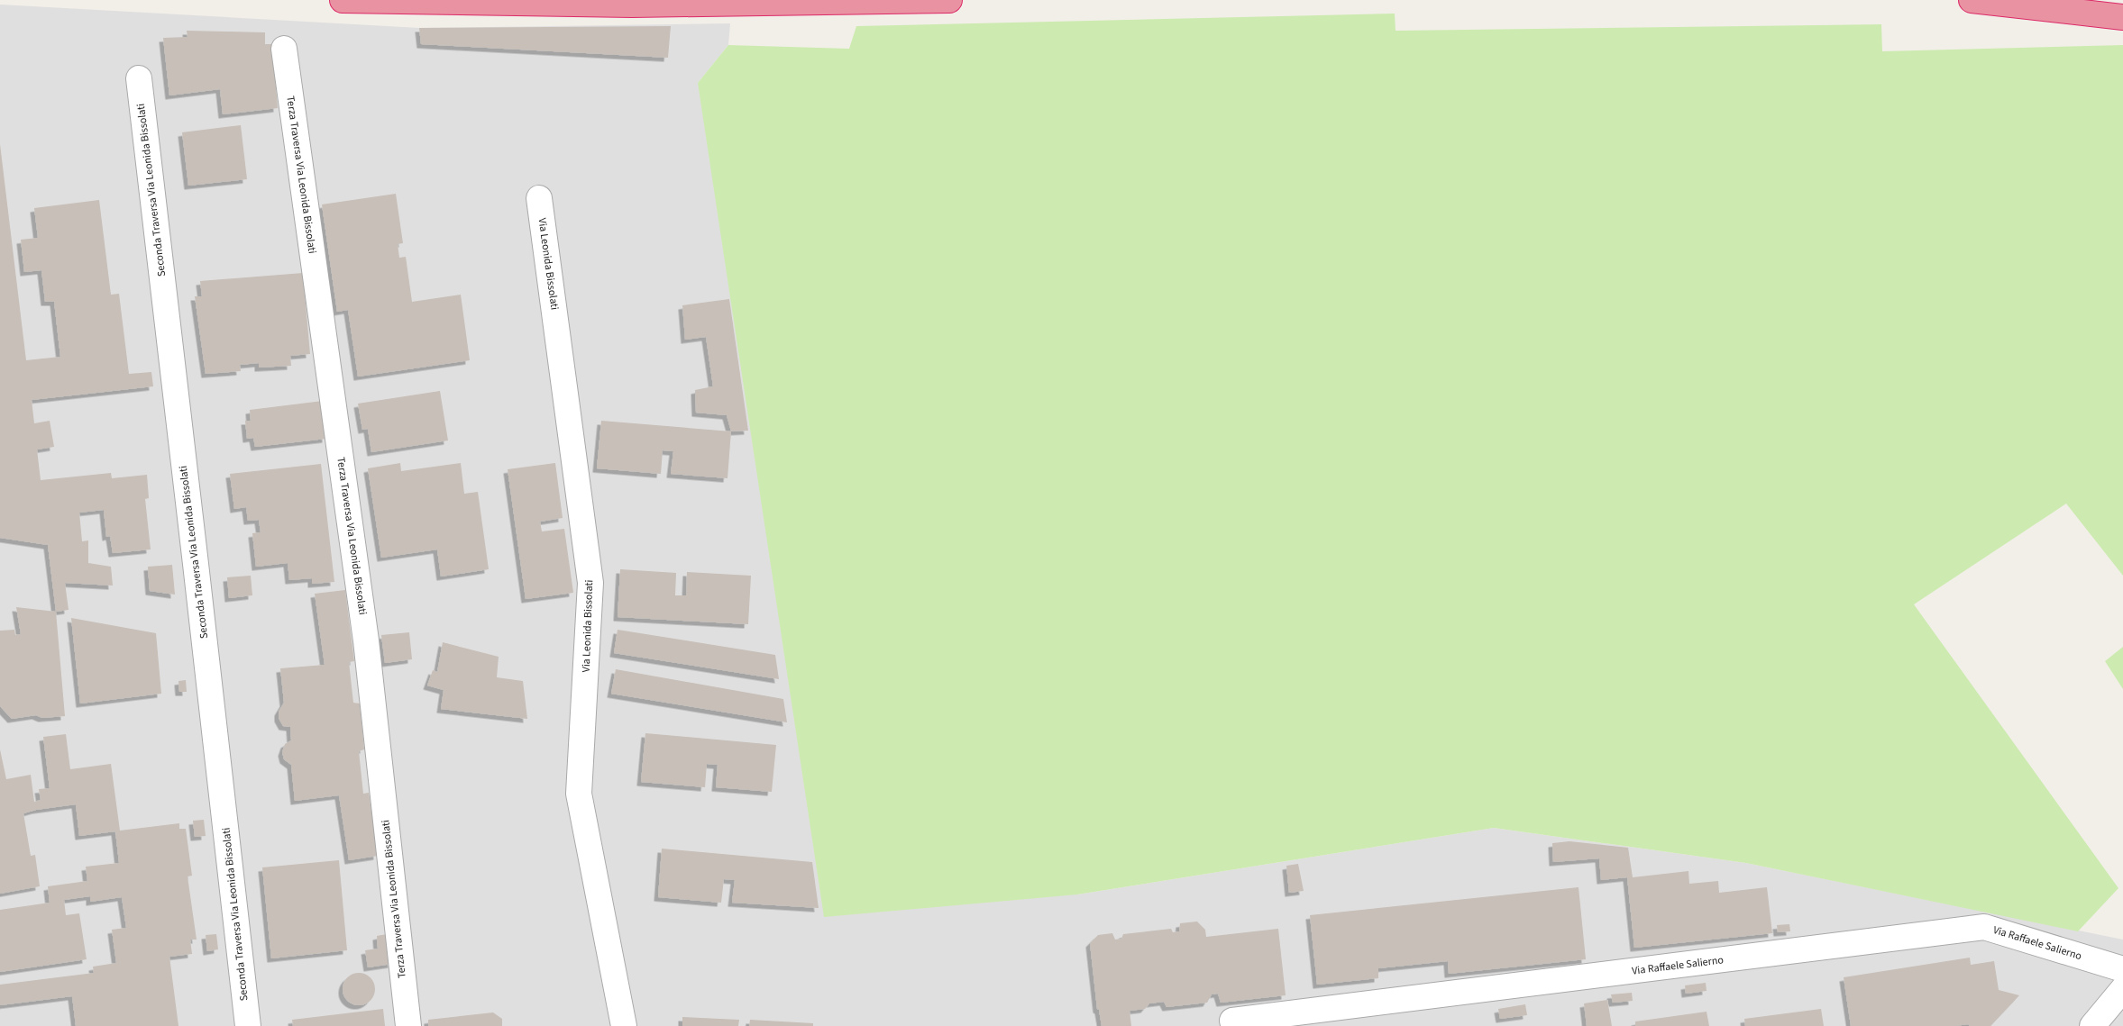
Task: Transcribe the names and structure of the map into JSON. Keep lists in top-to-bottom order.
{
  "streets": {
    "street": [
      "Terza Traversa Via Leonida Bissolati",
      "Seconda Traversa Via Leonida Bissolati",
      "Via Leonida Bissolati",
      "Via Raffaele Salierno"
    ]
  }
}
